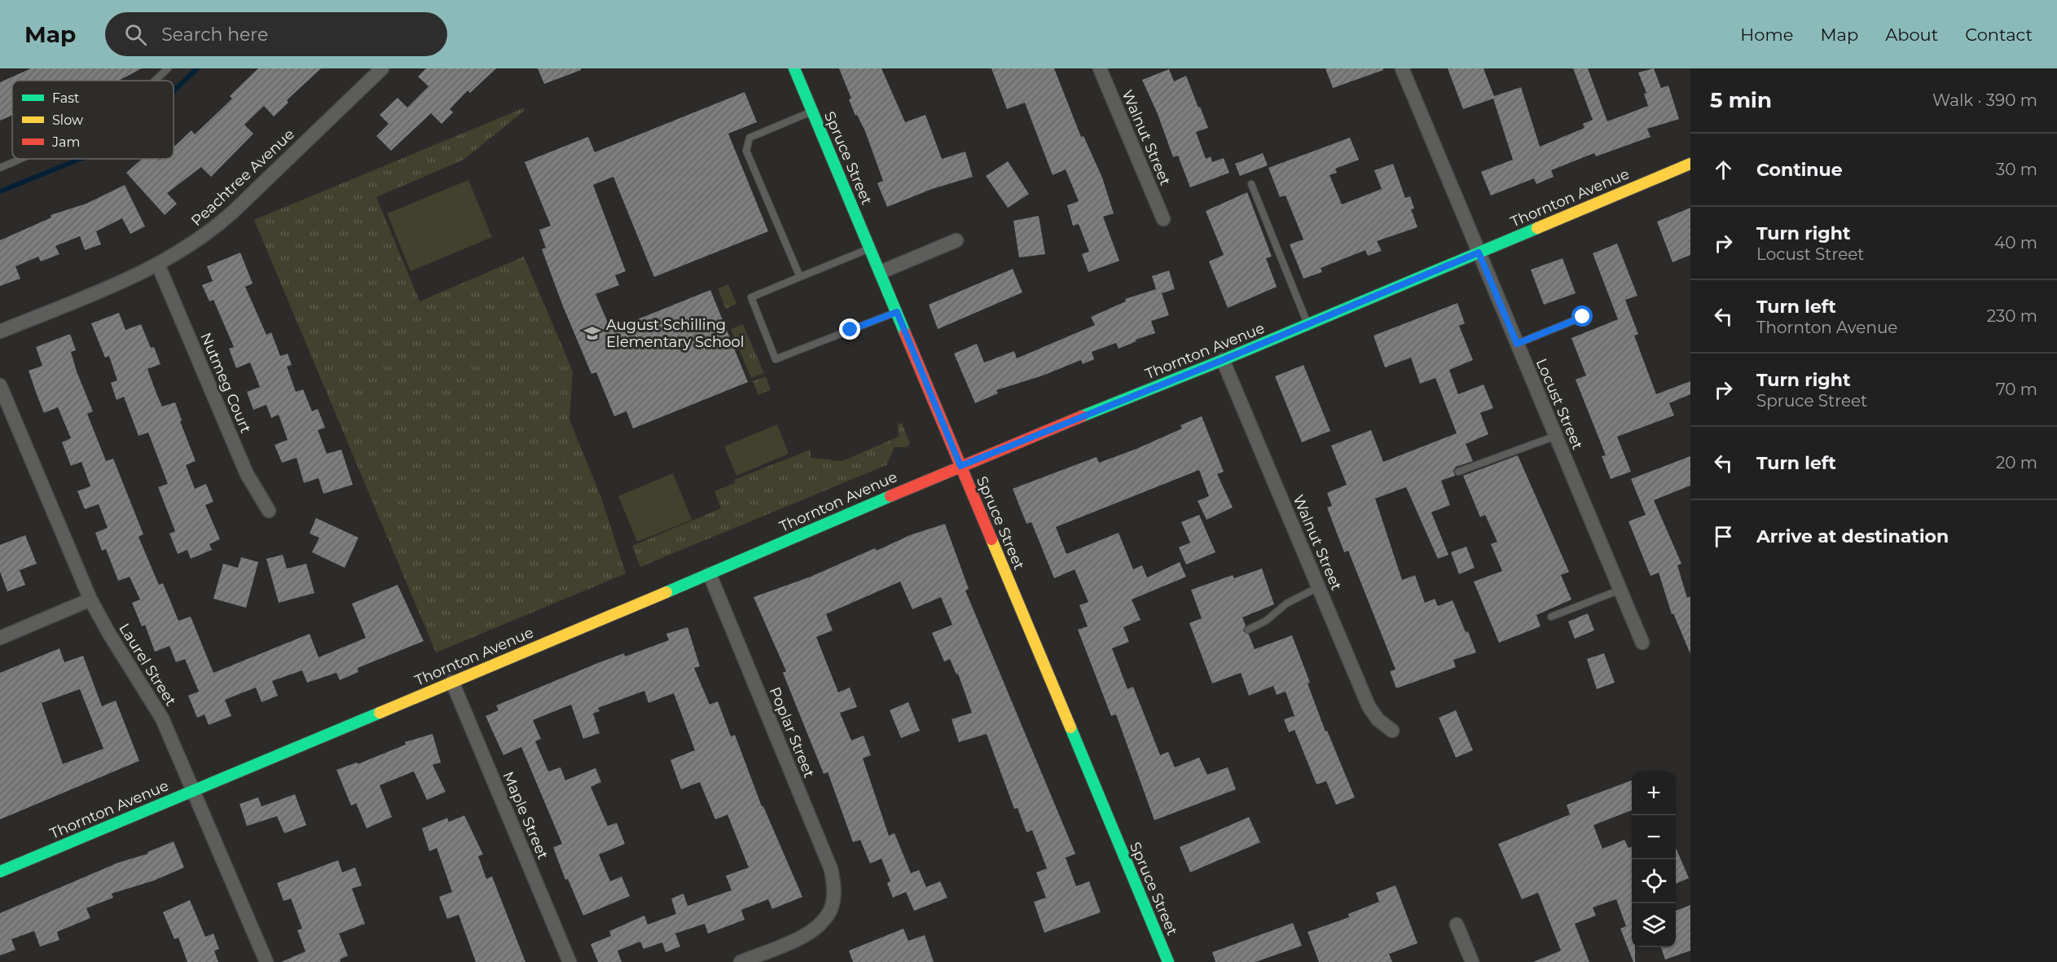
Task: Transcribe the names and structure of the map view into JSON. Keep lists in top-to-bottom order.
{
  "streets": {
    "main road": ["Spruce Street", "Thornton Avenue"],
    "street": [
      "Walnut Street",
      "Peachtree Avenue",
      "Nutmeg Court",
      "Locust Street",
      "Laurel Street",
      "Poplar Street",
      "Maple Street"
    ]
  },
  "crossings": [
    ["Walnut Street", "Thornton Avenue"],
    ["Spruce Street", "Thornton Avenue"],
    ["Peachtree Avenue", "Nutmeg Court"],
    ["Thornton Avenue", "Locust Street"],
    ["Thornton Avenue", "Laurel Street"],
    ["Thornton Avenue", "Poplar Street"],
    ["Thornton Avenue", "Maple Street"]
  ],
  "places": {
    "school or university": ["August Schilling Elementary School"]
  },
  "legend": ["Fast", "Slow", "Jam"],
  "page": {
    "header": "Map",
    "search": "Search here",
    "nav": [
      "Home",
      "Map",
      "About",
      "Contact"
    ],
    "heading": ["5 min", "Walk · 390 m"],
    "list": [
      ["Continue", "30 m"],
      ["Turn right", "Locust Street", "40 m"],
      ["Turn left", "Thornton Avenue", "230 m"],
      ["Turn right", "Spruce Street", "70 m"],
      ["Turn left", "20 m"],
      "Arrive at destination"
    ],
    "map_buttons": ["+", "−"]
  }
}
